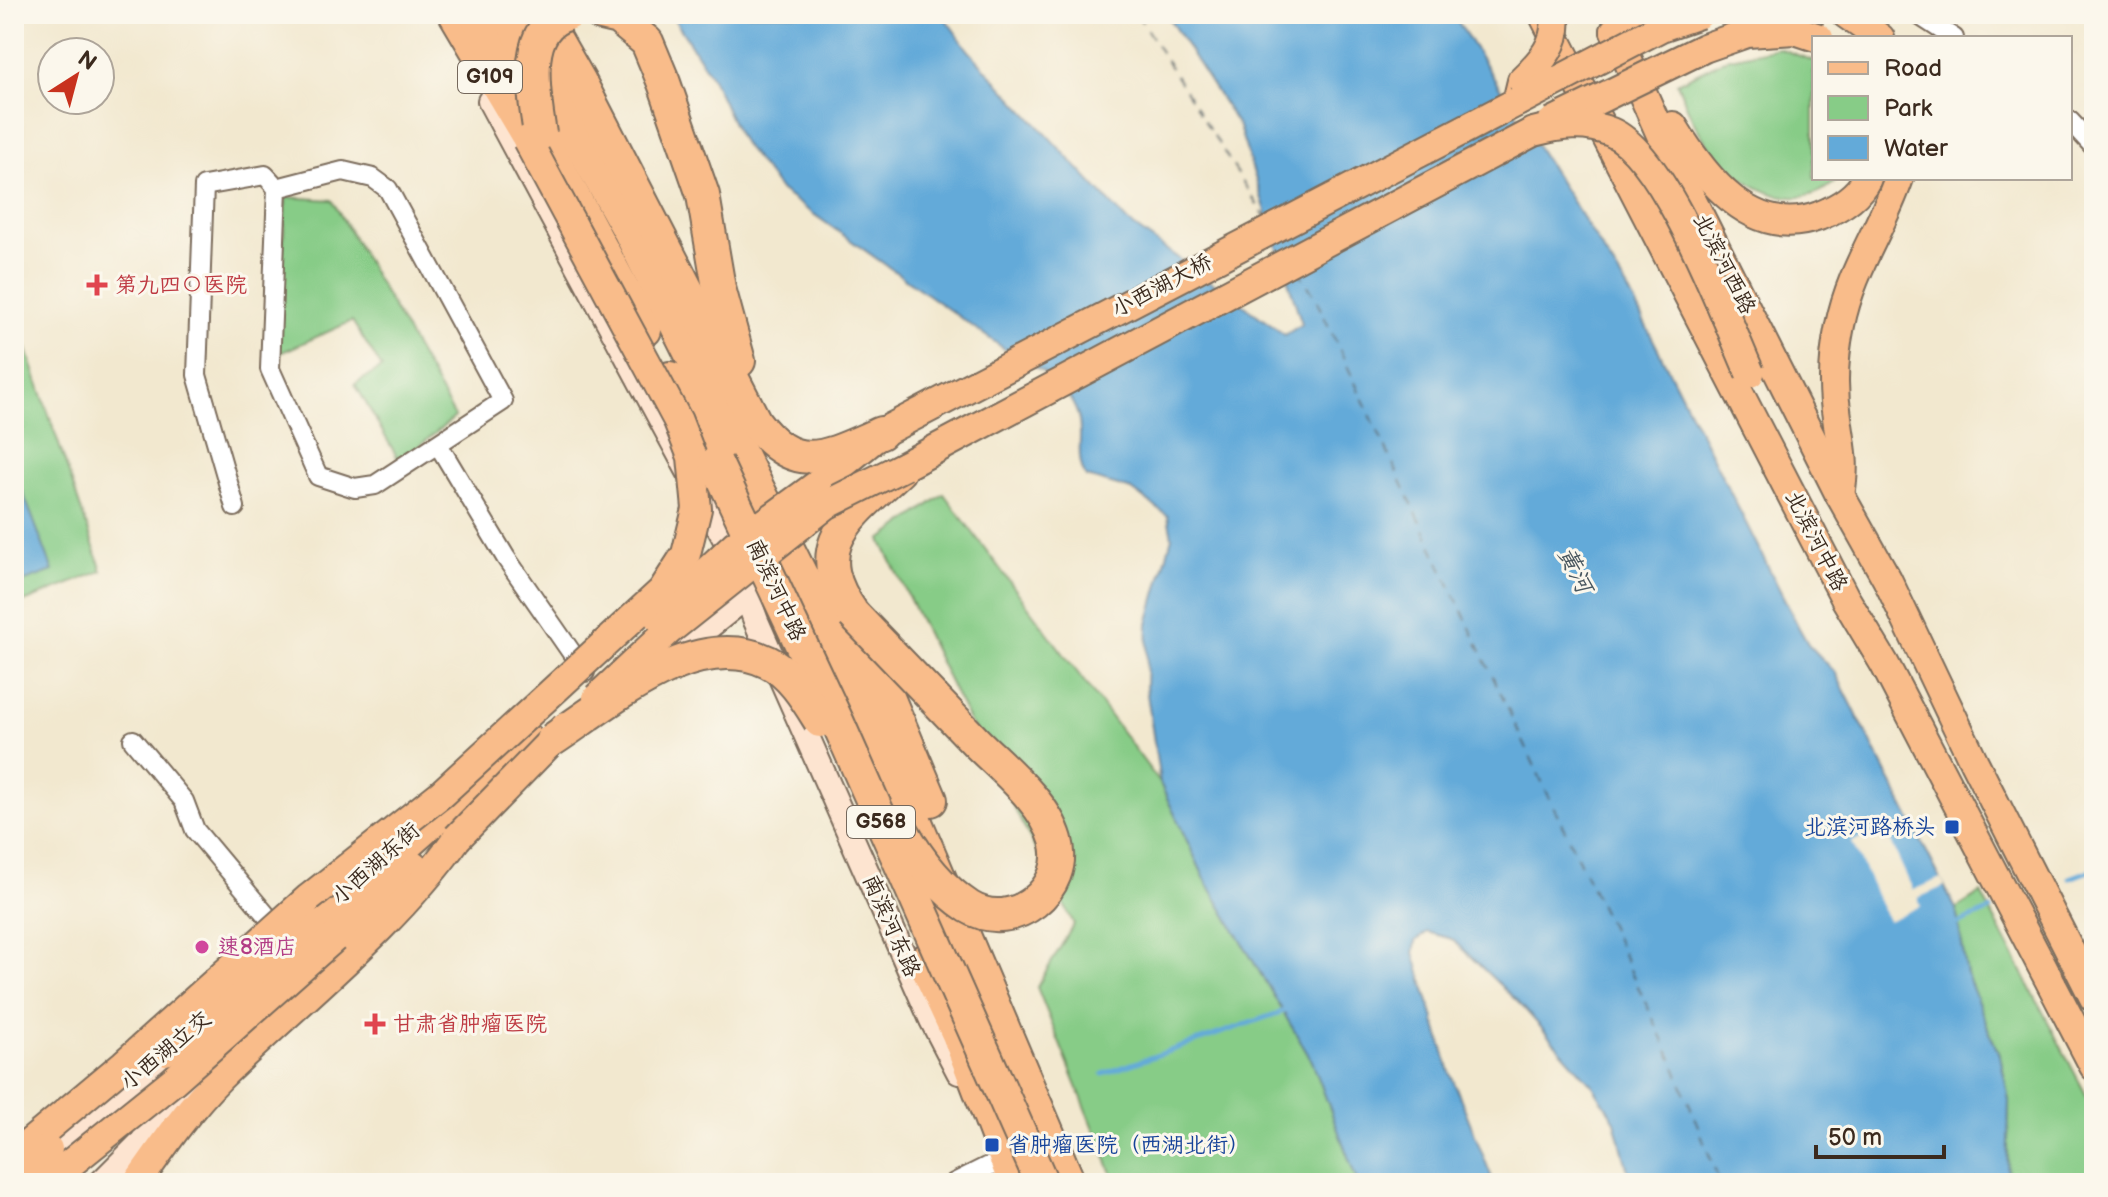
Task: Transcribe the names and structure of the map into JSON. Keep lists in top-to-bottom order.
{
  "streets": {
    "highway": ["南滨河中路", "G568"],
    "main road": [
      "G109",
      "北滨河西路",
      "小西湖大桥",
      "北滨河中路",
      "小西湖立交"
    ],
    "street": ["小西湖东街", "南滨河东路"]
  },
  "crossings": [
    ["G109", "南滨河中路"],
    ["北滨河西路", "北滨河中路"],
    ["小西湖大桥", "小西湖立交"],
    ["南滨河中路", "小西湖东街"],
    ["南滨河中路", "南滨河东路"],
    ["小西湖东街", "南滨河东路"]
  ],
  "water": ["黄河"],
  "places": {
    "health": ["第九四〇医院", "甘肃省肿瘤医院"],
    "transit": ["北滨河路桥头", "省肿瘤医院（西湖北街）"],
    "other": ["速8酒店"]
  },
  "legend": ["Road", "Park", "Water"],
  "scale_bar": "50 m",
  "north": "top right"
}
